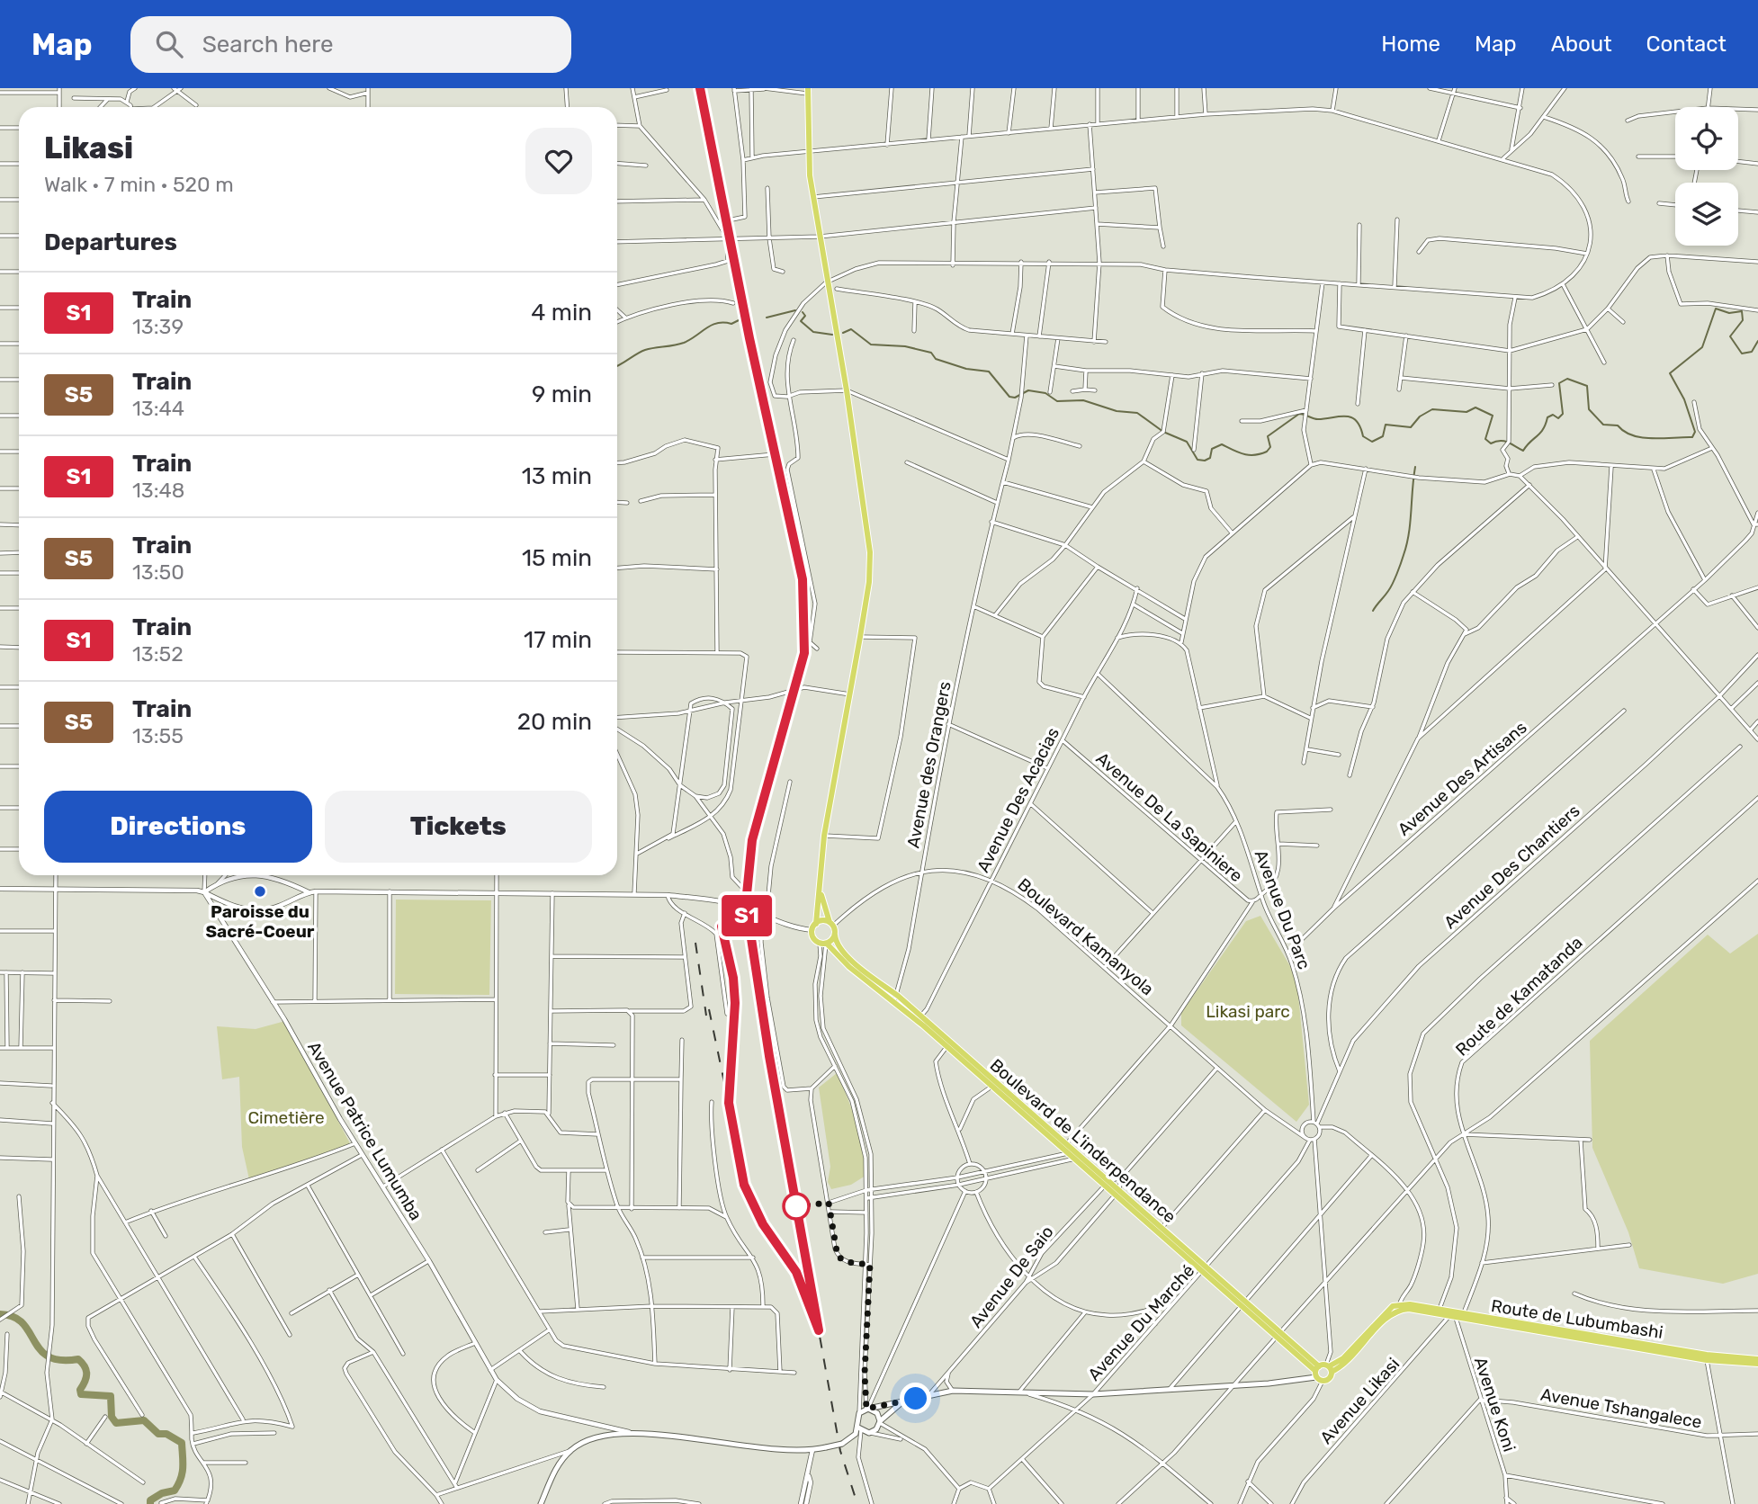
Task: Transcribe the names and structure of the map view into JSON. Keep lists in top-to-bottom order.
{
  "streets": {
    "highway": ["Boulevard de L'inderpendance", "Route de Lubumbashi"],
    "street": [
      "Avenue des Orangers",
      "Avenue Des Artisans",
      "Avenue Des Acacias",
      "Avenue De La Sapiniere",
      "Avenue Des Chantiers",
      "Avenue Du Parc",
      "Boulevard Kamanyola",
      "Route de Kamatanda",
      "Avenue Patrice Lumumba",
      "Avenue De Saio",
      "Avenue Du Marché",
      "Avenue Likasi",
      "Avenue Koni",
      "Avenue Tshangalece"
    ]
  },
  "crossings": [
    ["Avenue des Orangers", "Boulevard Kamanyola"],
    ["Avenue des Orangers", "Boulevard de L'inderpendance"],
    ["Avenue Des Artisans", "Avenue Du Parc"],
    ["Avenue Des Acacias", "Avenue De La Sapiniere"],
    ["Avenue Des Acacias", "Boulevard Kamanyola"],
    ["Avenue Des Acacias", "Boulevard de L'inderpendance"],
    ["Avenue De La Sapiniere", "Avenue Du Parc"],
    ["Avenue Des Chantiers", "Avenue Du Parc"],
    ["Boulevard Kamanyola", "Boulevard de L'inderpendance"],
    ["Boulevard Kamanyola", "Avenue De Saio"],
    ["Boulevard Kamanyola", "Avenue Du Marché"],
    ["Route de Kamatanda", "Avenue Likasi"],
    ["Boulevard de L'inderpendance", "Avenue De Saio"],
    ["Boulevard de L'inderpendance", "Avenue Du Marché"],
    ["Route de Lubumbashi", "Avenue Likasi"],
    ["Route de Lubumbashi", "Avenue Koni"],
    ["Avenue Likasi", "Avenue Koni"],
    ["Avenue Koni", "Avenue Tshangalece"]
  ],
  "parks": ["Likasi parc", "Cimetière"],
  "places": ["Paroisse du Sacré-Coeur"],
  "page": {
    "header": "Map",
    "search": "Search here",
    "nav": [
      "Home",
      "Map",
      "About",
      "Contact"
    ],
    "on_map": "S1",
    "heading": [
      ["Likasi", "Walk · 7 min · 520 m"],
      "Departures"
    ],
    "list": [
      {
        "mark": "S1",
        "name": "Train",
        "note": "13:39",
        "value": "4 min"
      },
      {
        "mark": "S5",
        "name": "Train",
        "note": "13:44",
        "value": "9 min"
      },
      {
        "mark": "S1",
        "name": "Train",
        "note": "13:48",
        "value": "13 min"
      },
      {
        "mark": "S5",
        "name": "Train",
        "note": "13:50",
        "value": "15 min"
      },
      {
        "mark": "S1",
        "name": "Train",
        "note": "13:52",
        "value": "17 min"
      },
      {
        "mark": "S5",
        "name": "Train",
        "note": "13:55",
        "value": "20 min"
      }
    ],
    "buttons": ["Directions", "Tickets"]
  }
}
